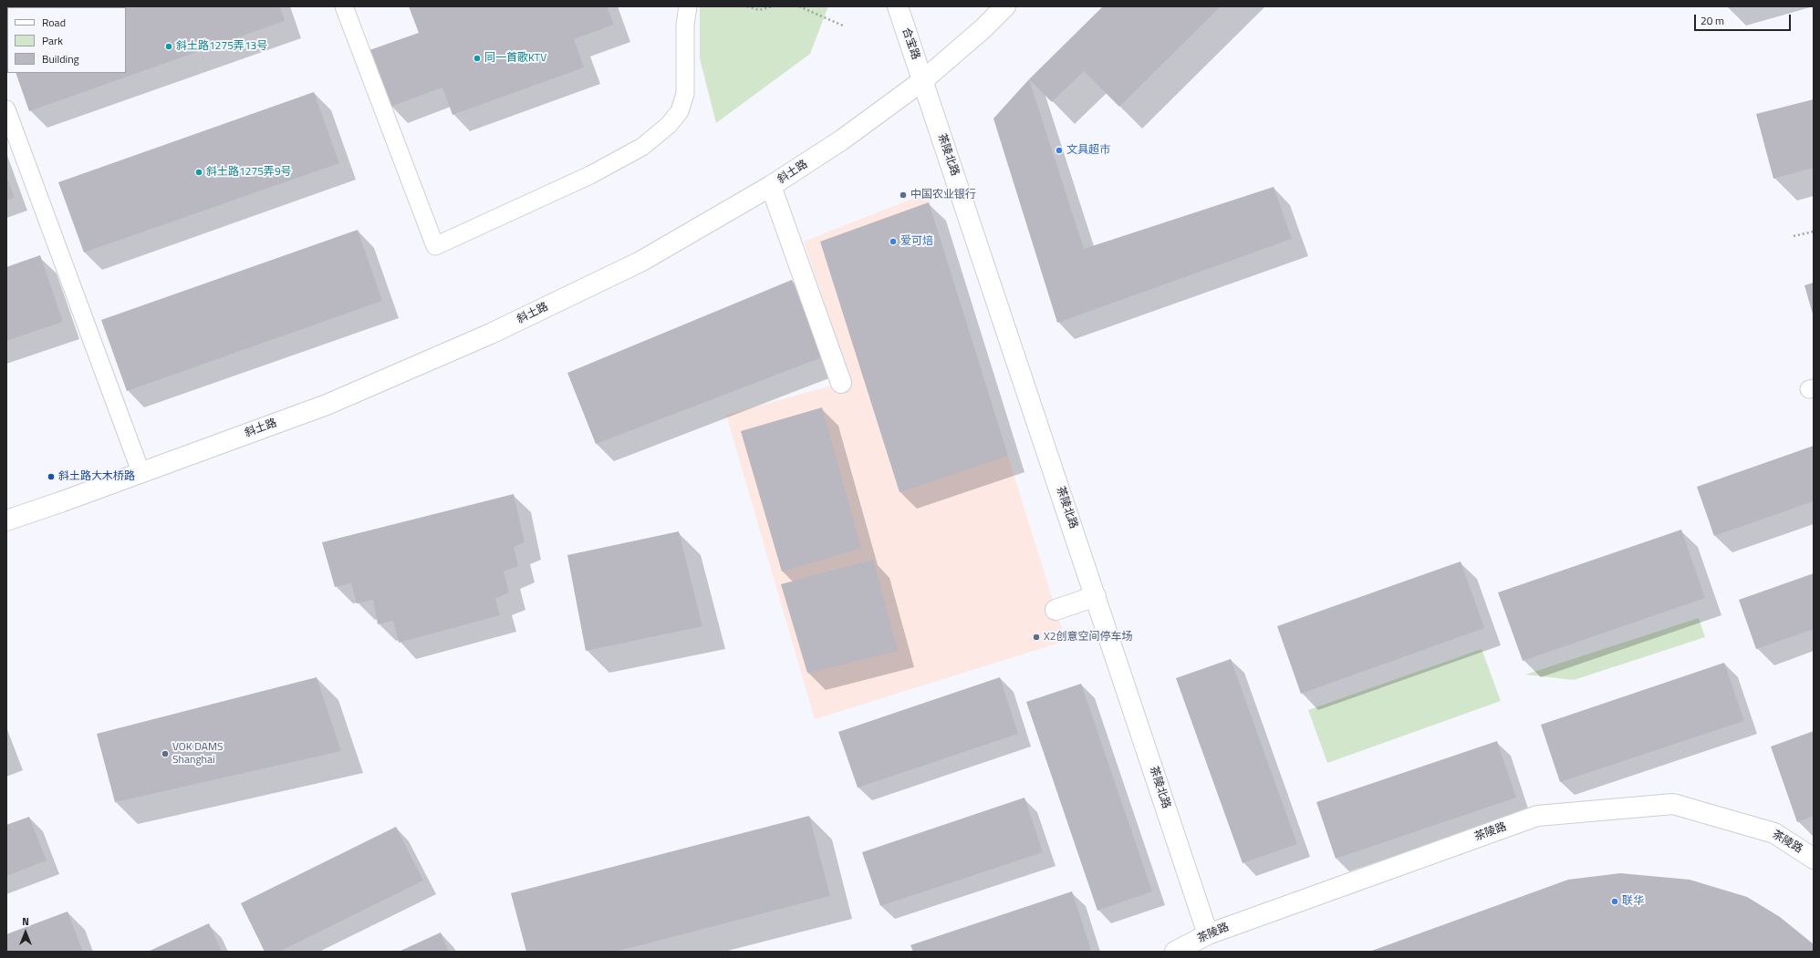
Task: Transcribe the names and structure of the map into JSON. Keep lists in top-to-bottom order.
{
  "streets": {
    "street": [
      "合宝路",
      "茶陵北路",
      "斜土路",
      "茶陵路"
    ]
  },
  "crossings": [
    ["合宝路", "茶陵北路"],
    ["合宝路", "斜土路"],
    ["茶陵北路", "斜土路"],
    ["茶陵北路", "茶陵路"]
  ],
  "places": [
    "斜土路1275弄13号",
    "同一首歌KTV",
    "文具超市",
    "斜土路1275弄9号",
    "中国农业银行",
    "爱可焙",
    "斜土路大木桥路",
    "X2创意空间停车场",
    "VOK DAMS Shanghai",
    "联华"
  ],
  "legend": ["Road", "Park", "Building"],
  "scale_bar": "20 m",
  "north": "top"
}
